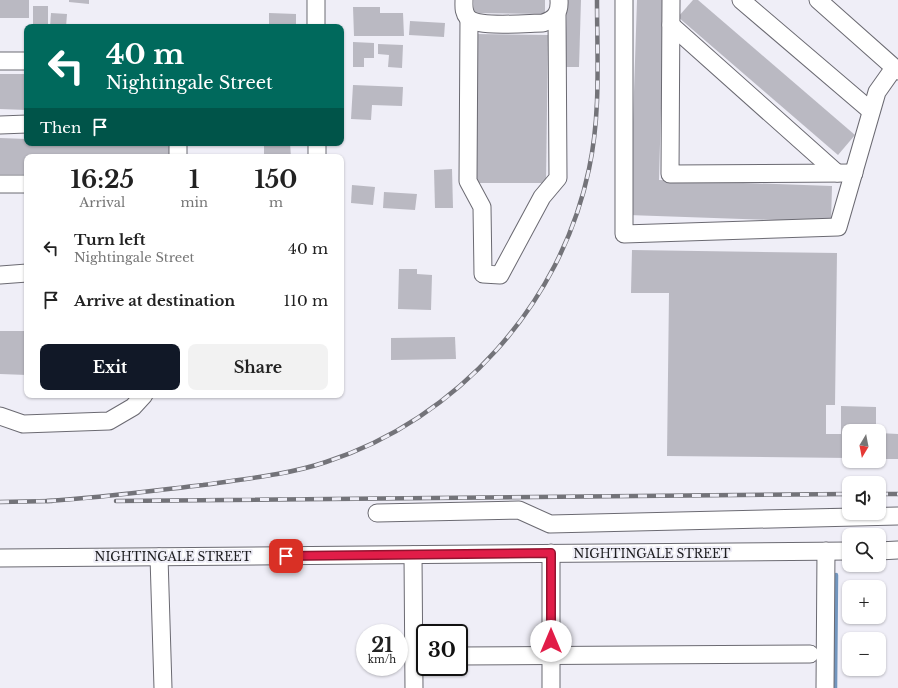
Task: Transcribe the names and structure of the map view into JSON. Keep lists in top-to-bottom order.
{
  "streets": {
    "street": ["NIGHTINGALE STREET"]
  },
  "north": "bottom",
  "page": {
    "turn": ["40 m", "Nightingale Street"],
    "then": "Then",
    "eta": [
      "16:25",
      "Arrival",
      "1",
      "min",
      "150",
      "m"
    ],
    "list": [
      {
        "name": "Turn left",
        "note": "Nightingale Street",
        "value": "40 m"
      },
      {
        "name": "Arrive at destination",
        "value": "110 m"
      }
    ],
    "buttons": ["Exit", "Share"],
    "map_buttons": ["+", "−"],
    "speed": "21 km/h",
    "limit": "30"
  }
}
